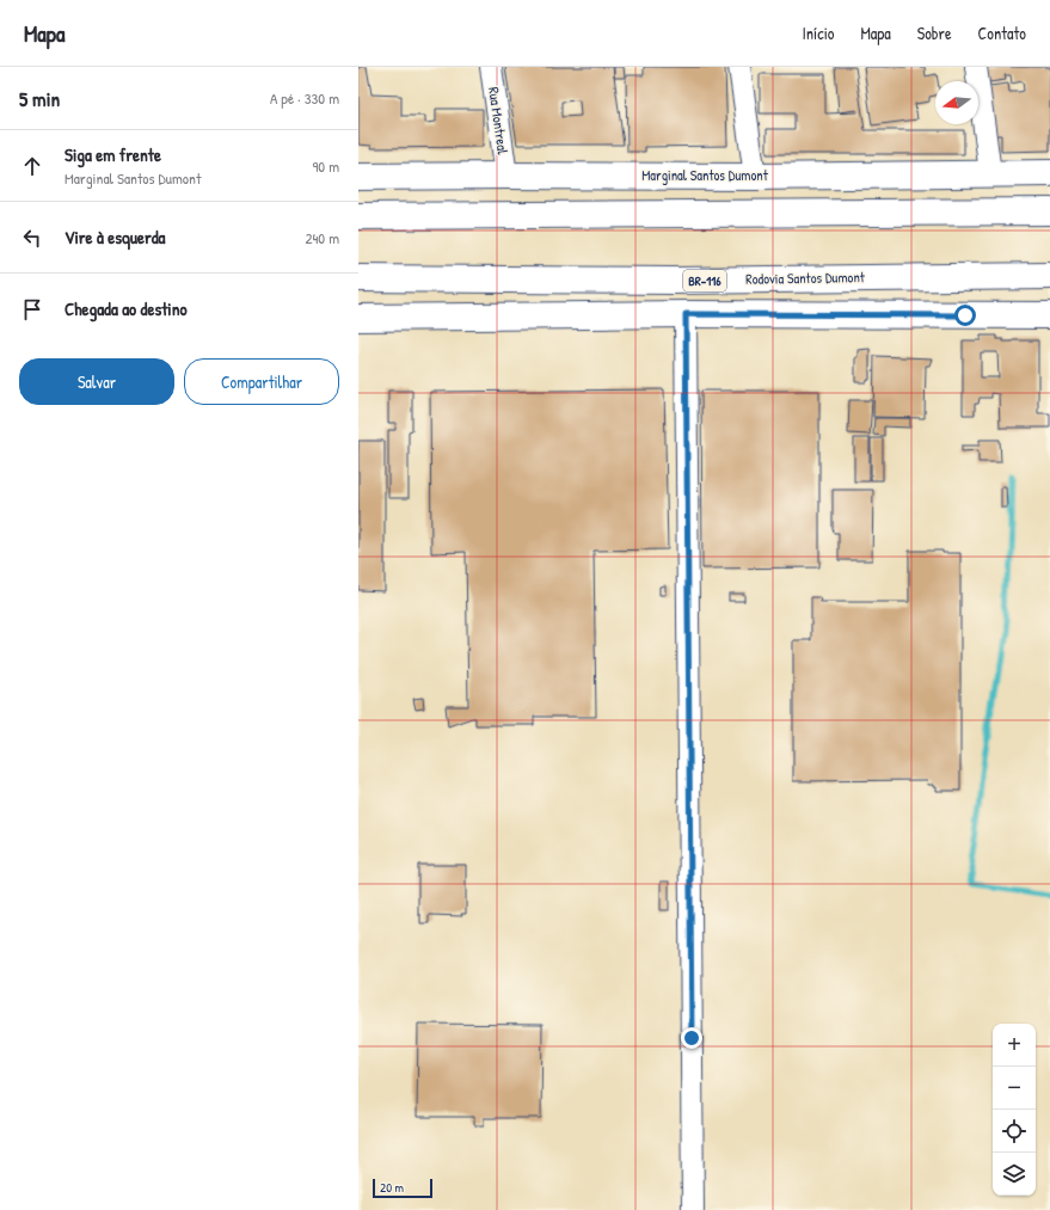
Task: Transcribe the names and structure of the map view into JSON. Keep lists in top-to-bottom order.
{
  "streets": {
    "main road": ["Marginal Santos Dumont", "Rodovia Santos Dumont", "BR-116"],
    "street": ["Rua Montreal"]
  },
  "crossings": [
    ["Rua Montreal", "Marginal Santos Dumont"]
  ],
  "scale_bar": "20 m",
  "north": "left",
  "page": {
    "header": "Mapa",
    "nav": [
      "Início",
      "Mapa",
      "Sobre",
      "Contato"
    ],
    "heading": ["5 min", "A pé · 330 m"],
    "list": [
      ["Siga em frente", "Marginal Santos Dumont", "90 m"],
      ["Vire à esquerda", "240 m"],
      "Chegada ao destino"
    ],
    "buttons": ["Salvar", "Compartilhar"],
    "map_buttons": ["+", "−"],
    "scale": "20 m"
  }
}
